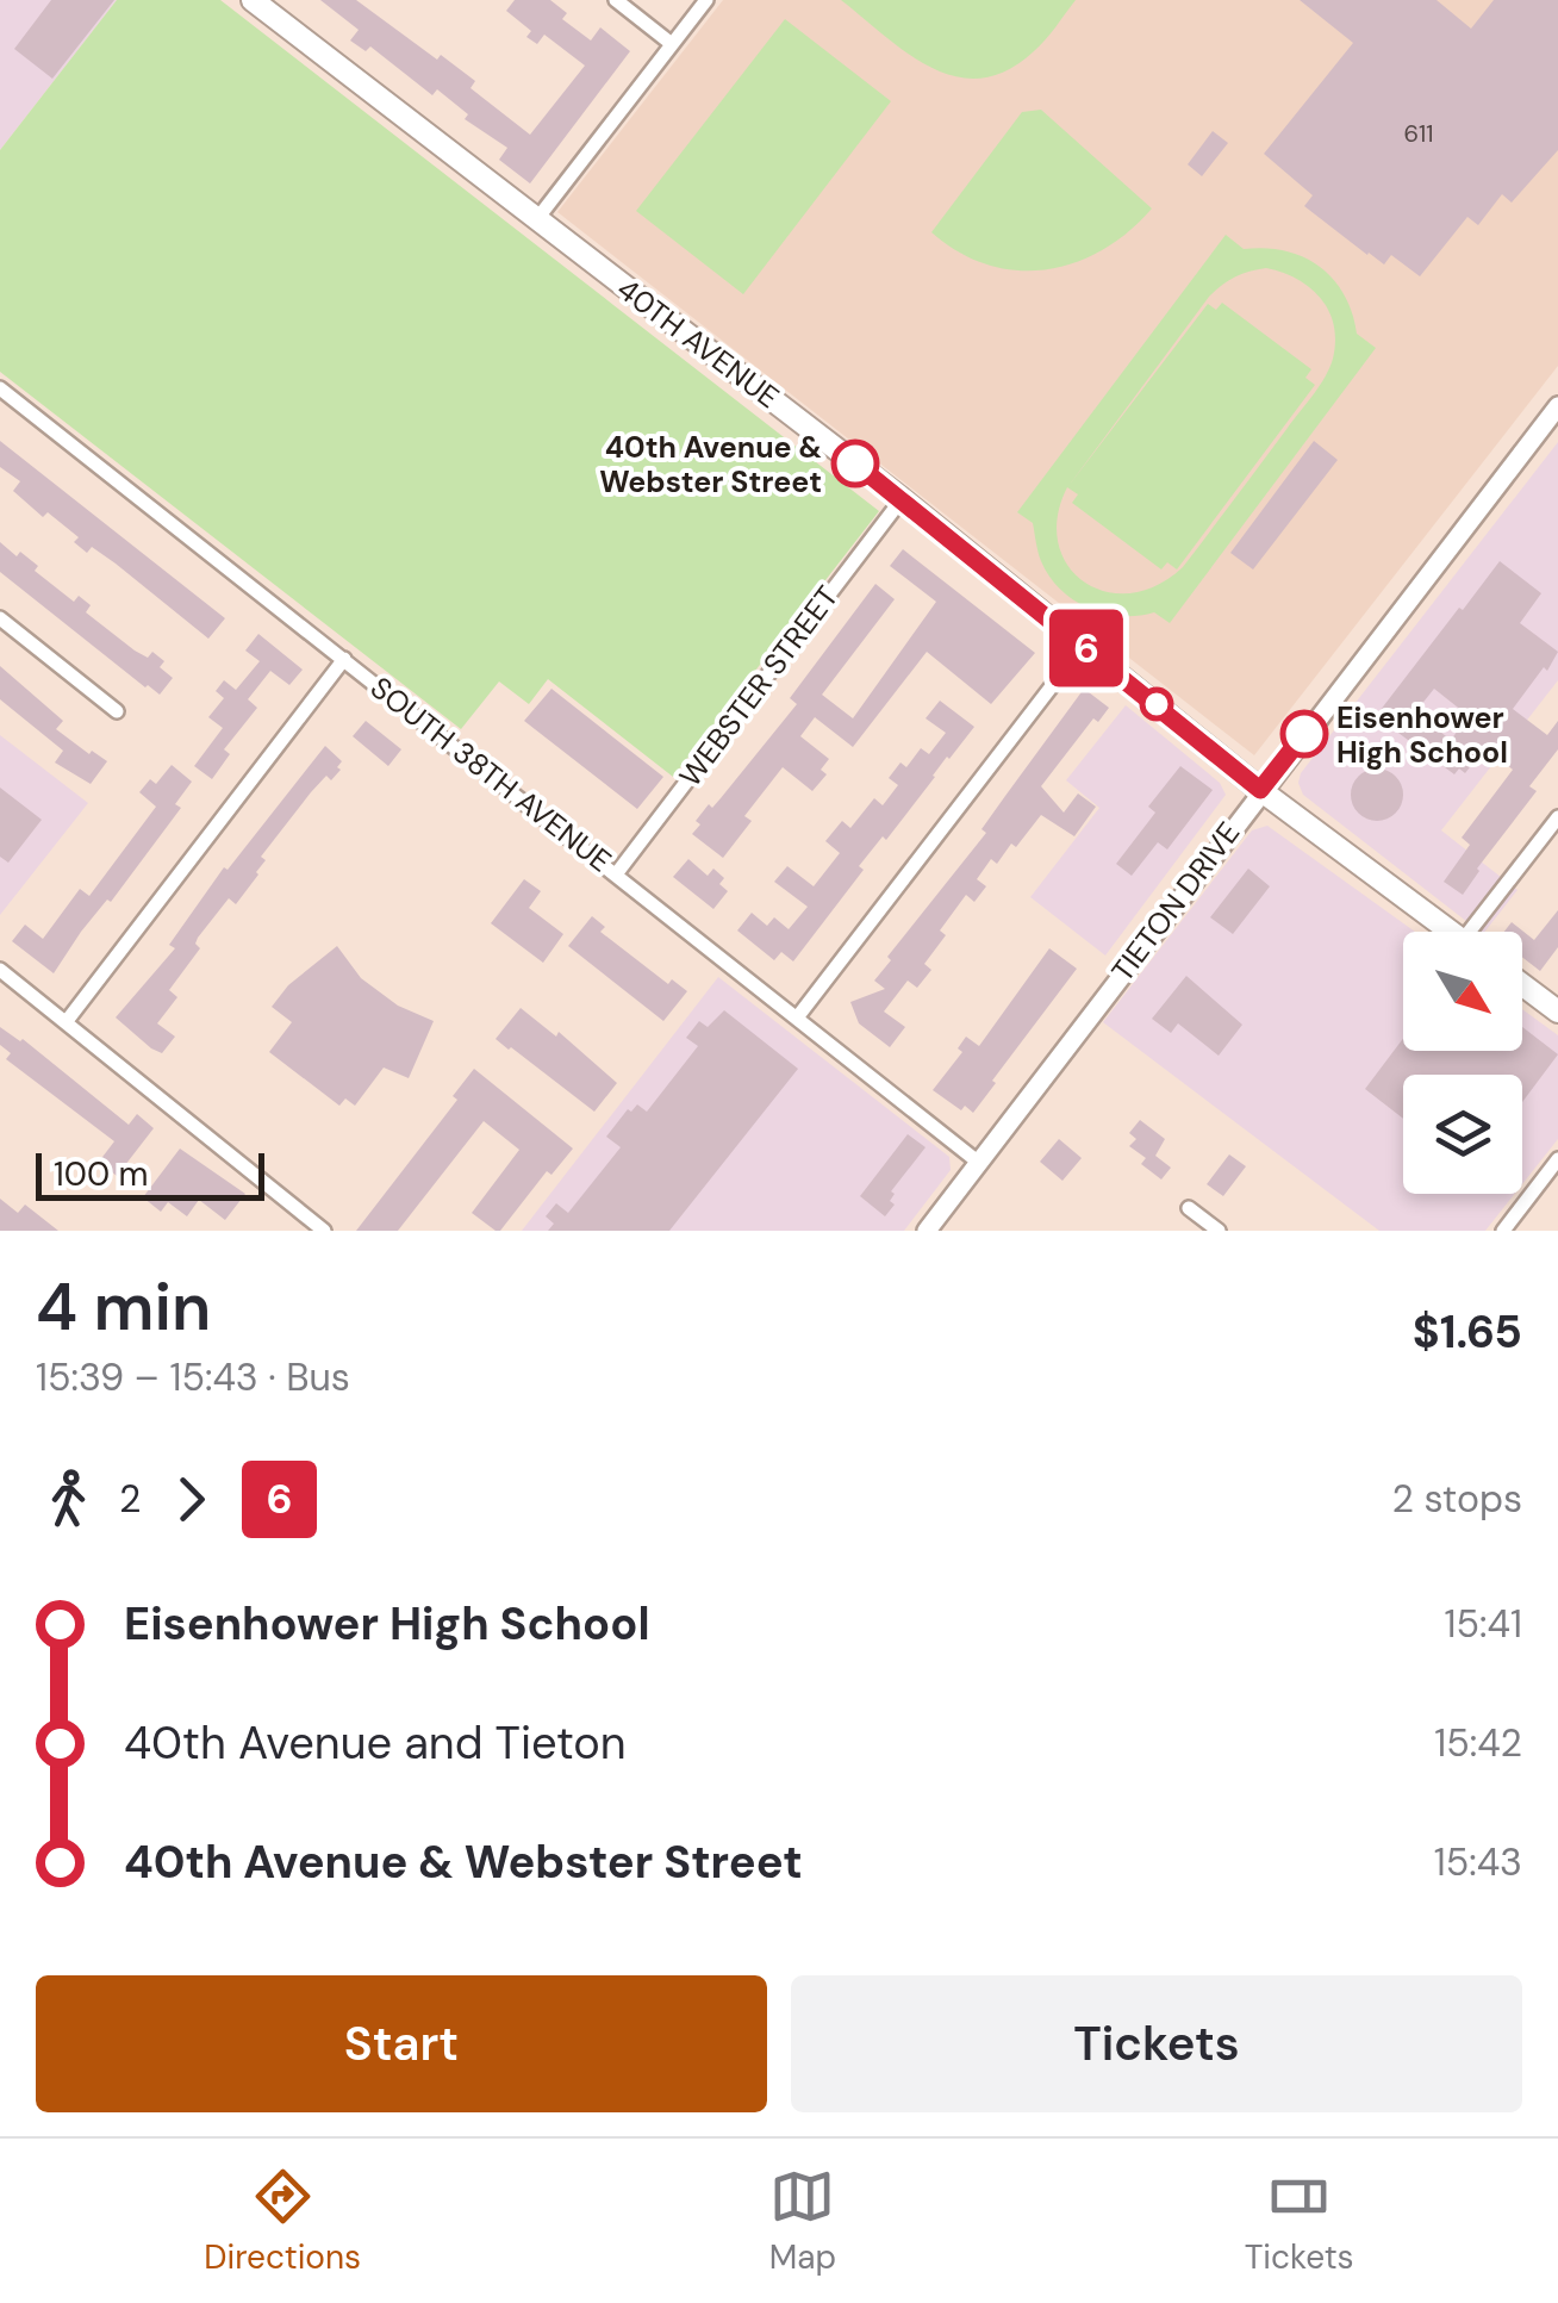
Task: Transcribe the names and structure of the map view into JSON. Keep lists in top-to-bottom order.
{
  "streets": {
    "main road": ["40TH AVENUE", "TIETON DRIVE"],
    "street": ["WEBSTER STREET", "SOUTH 38TH AVENUE"]
  },
  "crossings": [
    ["40TH AVENUE", "WEBSTER STREET"],
    ["40TH AVENUE", "TIETON DRIVE"],
    ["WEBSTER STREET", "SOUTH 38TH AVENUE"],
    ["SOUTH 38TH AVENUE", "TIETON DRIVE"]
  ],
  "places": ["40th Avenue & Webster Street", "Eisenhower High School"],
  "lines": ["bus line 6"],
  "house_numbers": ["611"],
  "scale_bar": "100 m",
  "north": "bottom right",
  "page": {
    "on_map": "6",
    "scale": "100 m",
    "heading": ["4 min", "15:39 – 15:43 · Bus", "$1.65"],
    "legs": ["2", "6", "2 stops"],
    "list": [
      {
        "name": "Eisenhower High School",
        "value": "15:41"
      },
      {
        "name": "40th Avenue and Tieton",
        "value": "15:42"
      },
      {
        "name": "40th Avenue & Webster Street",
        "value": "15:43"
      }
    ],
    "buttons": ["Start", "Tickets"],
    "tabs": ["Directions", "Map", "Tickets"]
  }
}
